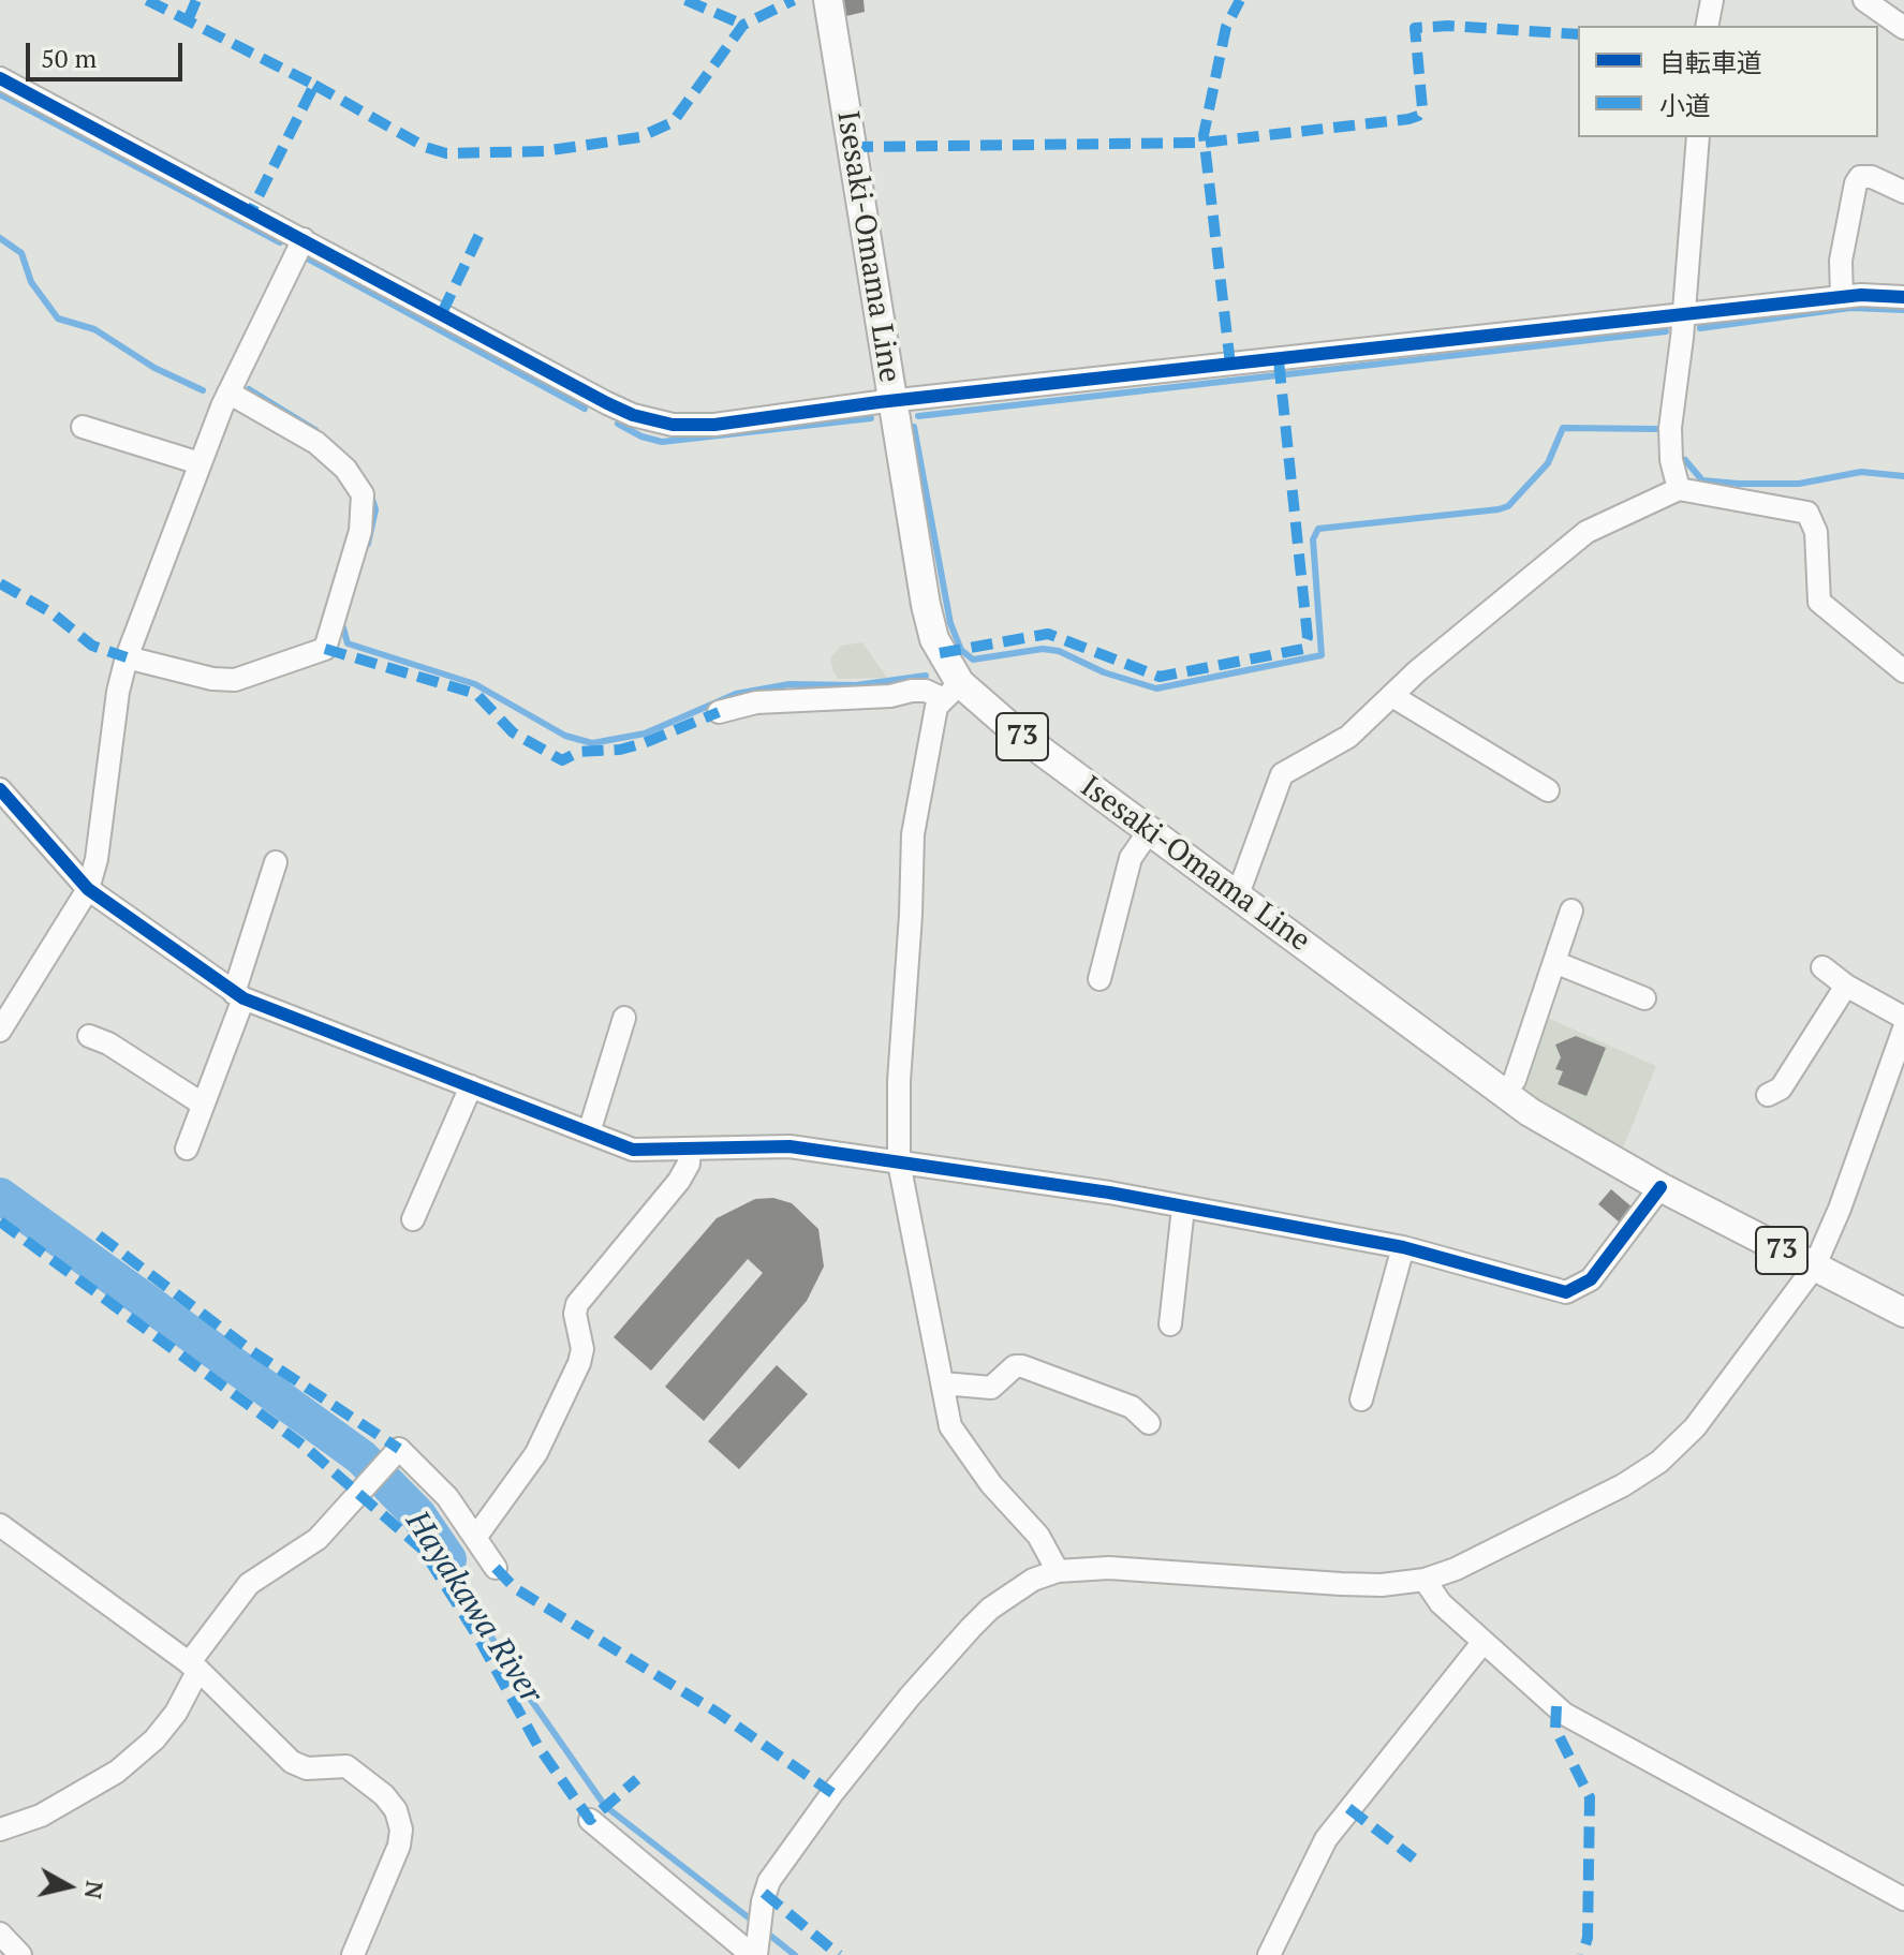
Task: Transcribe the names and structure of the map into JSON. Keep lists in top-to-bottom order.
{
  "streets": {
    "main road": ["Isesaki-Omama Line", "73"]
  },
  "water": ["Hayakawa River"],
  "legend": ["自転車道", "小道"],
  "scale_bar": "50 m",
  "north": "right"
}
